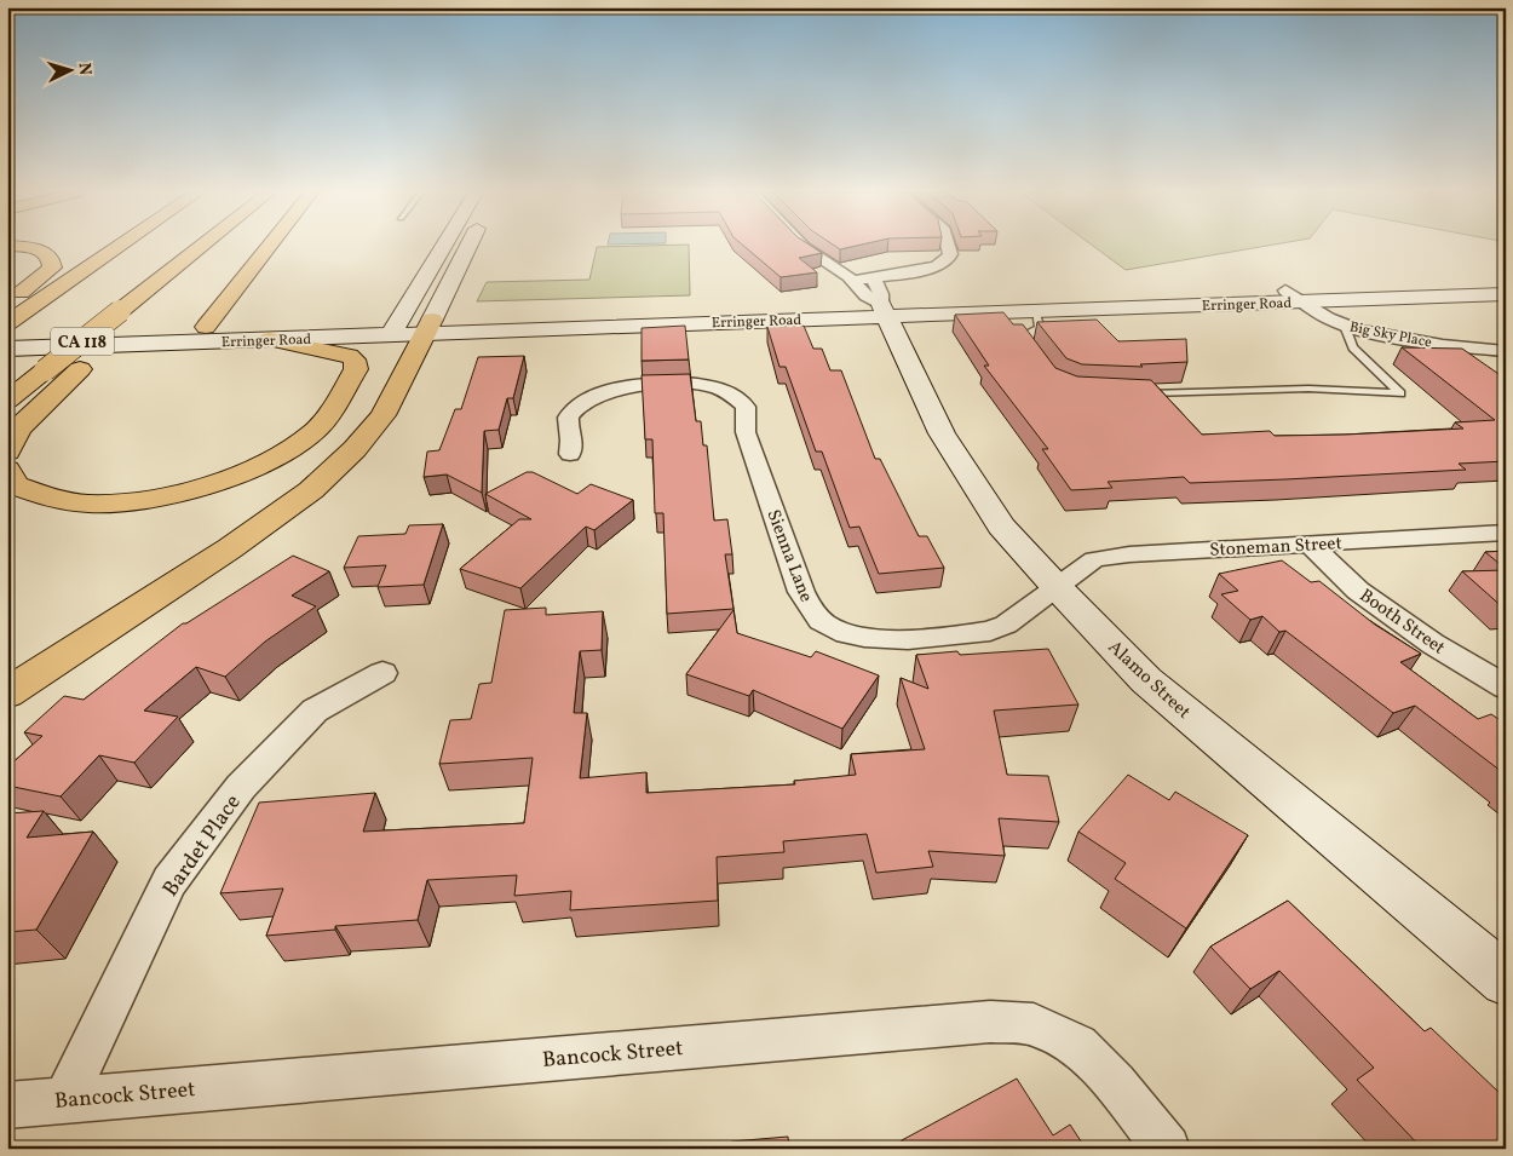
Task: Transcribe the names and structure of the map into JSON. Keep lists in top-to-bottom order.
{
  "streets": {
    "highway": ["CA 118"],
    "main road": ["Erringer Road", "Alamo Street"],
    "street": [
      "Big Sky Place",
      "Stoneman Street",
      "Sienna Lane",
      "Booth Street",
      "Bardet Place",
      "Bancock Street"
    ]
  },
  "crossings": [
    ["Erringer Road", "Big Sky Place"],
    ["Erringer Road", "Alamo Street"],
    ["Stoneman Street", "Sienna Lane"],
    ["Stoneman Street", "Booth Street"],
    ["Stoneman Street", "Alamo Street"],
    ["Sienna Lane", "Alamo Street"],
    ["Bardet Place", "Bancock Street"]
  ],
  "north": "right"
}
